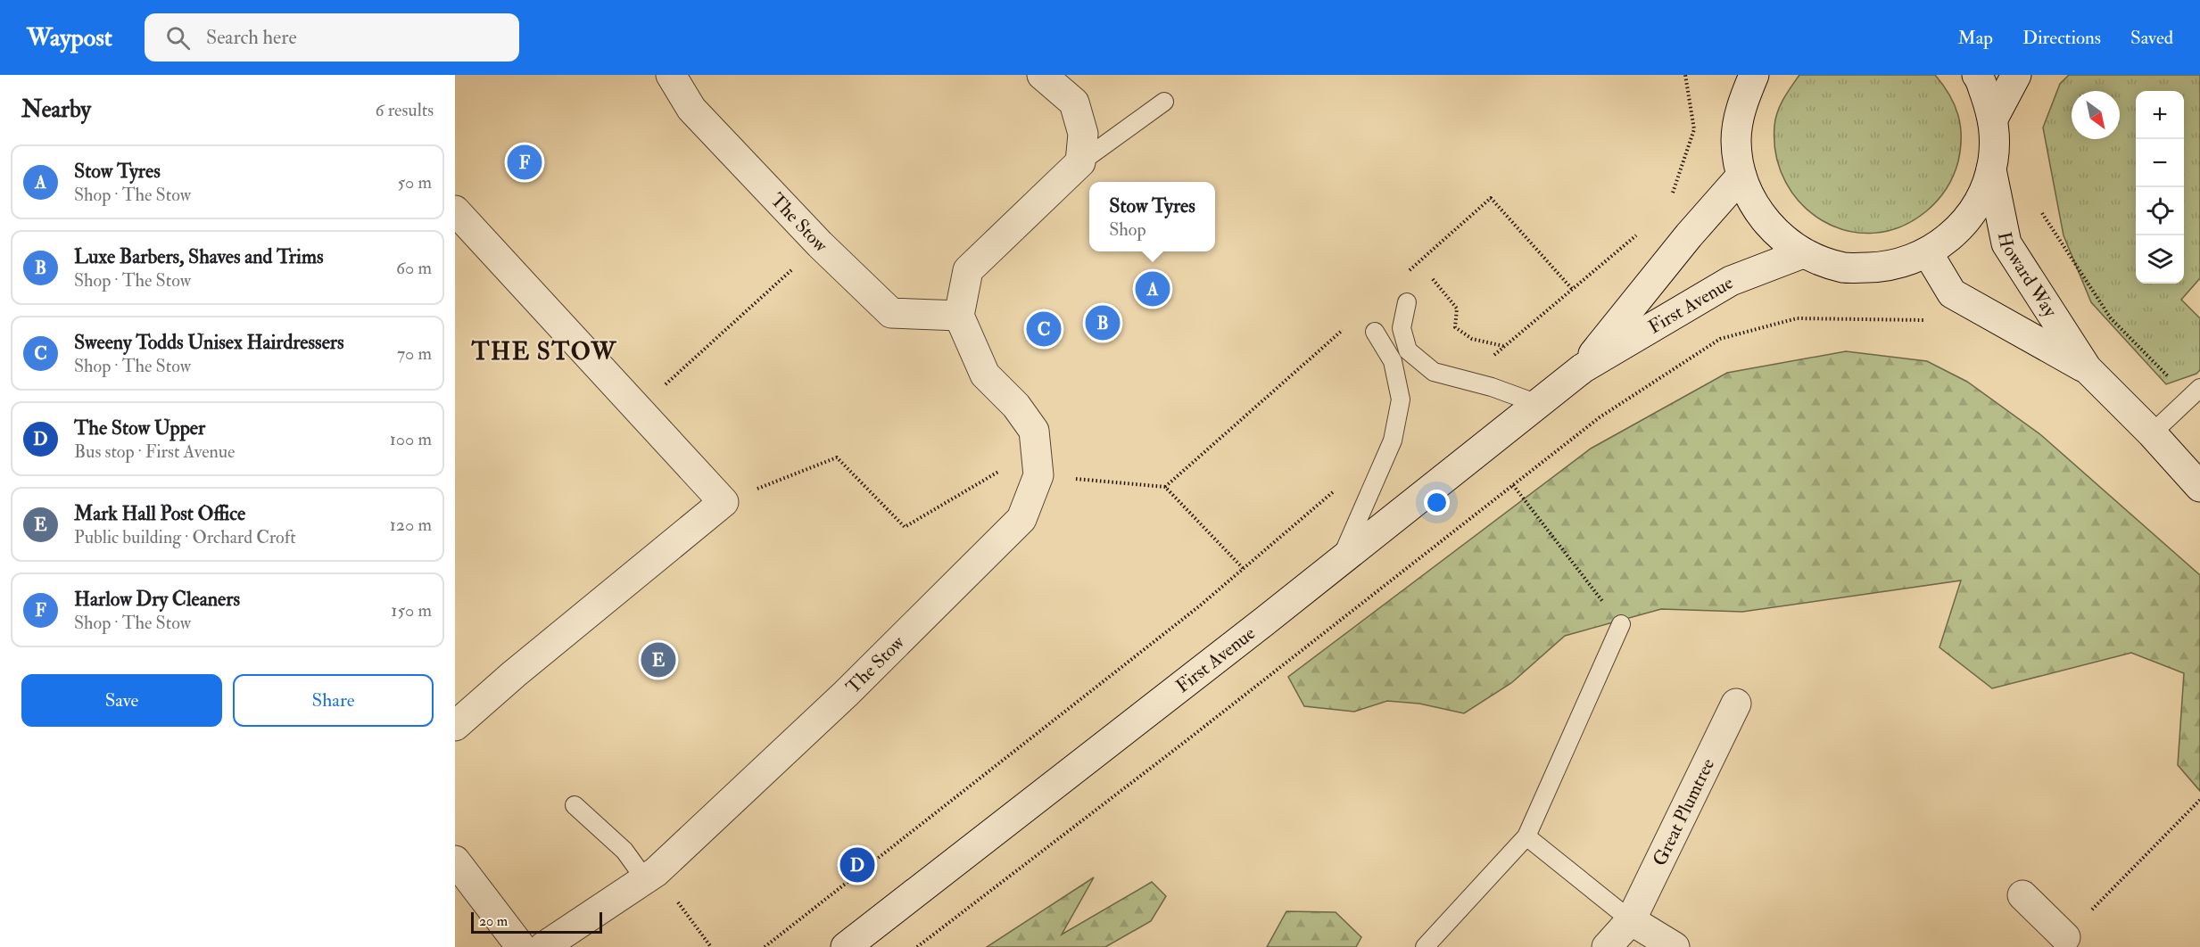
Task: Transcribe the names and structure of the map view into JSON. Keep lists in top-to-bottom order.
{
  "streets": {
    "street": [
      "The Stow",
      "Howard Way",
      "First Avenue",
      "Great Plumtree"
    ]
  },
  "districts": ["THE STOW"],
  "scale_bar": "20 m",
  "north": "bottom right",
  "page": {
    "header": "Waypost",
    "search": "Search here",
    "nav": ["Map", "Directions", "Saved"],
    "heading": ["Nearby", "6 results"],
    "map_buttons": ["+", "−"],
    "pins": [
      "F",
      "A",
      "B",
      "C",
      "E",
      "D"
    ],
    "list": [
      {
        "mark": "A",
        "name": "Stow Tyres",
        "note": "Shop · The Stow",
        "value": "50 m"
      },
      {
        "mark": "B",
        "name": "Luxe Barbers, Shaves and Trims",
        "note": "Shop · The Stow",
        "value": "60 m"
      },
      {
        "mark": "C",
        "name": "Sweeny Todds Unisex Hairdressers",
        "note": "Shop · The Stow",
        "value": "70 m"
      },
      {
        "mark": "D",
        "name": "The Stow Upper",
        "note": "Bus stop · First Avenue",
        "value": "100 m"
      },
      {
        "mark": "E",
        "name": "Mark Hall Post Office",
        "note": "Public building · Orchard Croft",
        "value": "120 m"
      },
      {
        "mark": "F",
        "name": "Harlow Dry Cleaners",
        "note": "Shop · The Stow",
        "value": "150 m"
      }
    ],
    "popup": ["Stow Tyres", "Shop"],
    "buttons": ["Save", "Share"],
    "scale": "20 m"
  }
}
